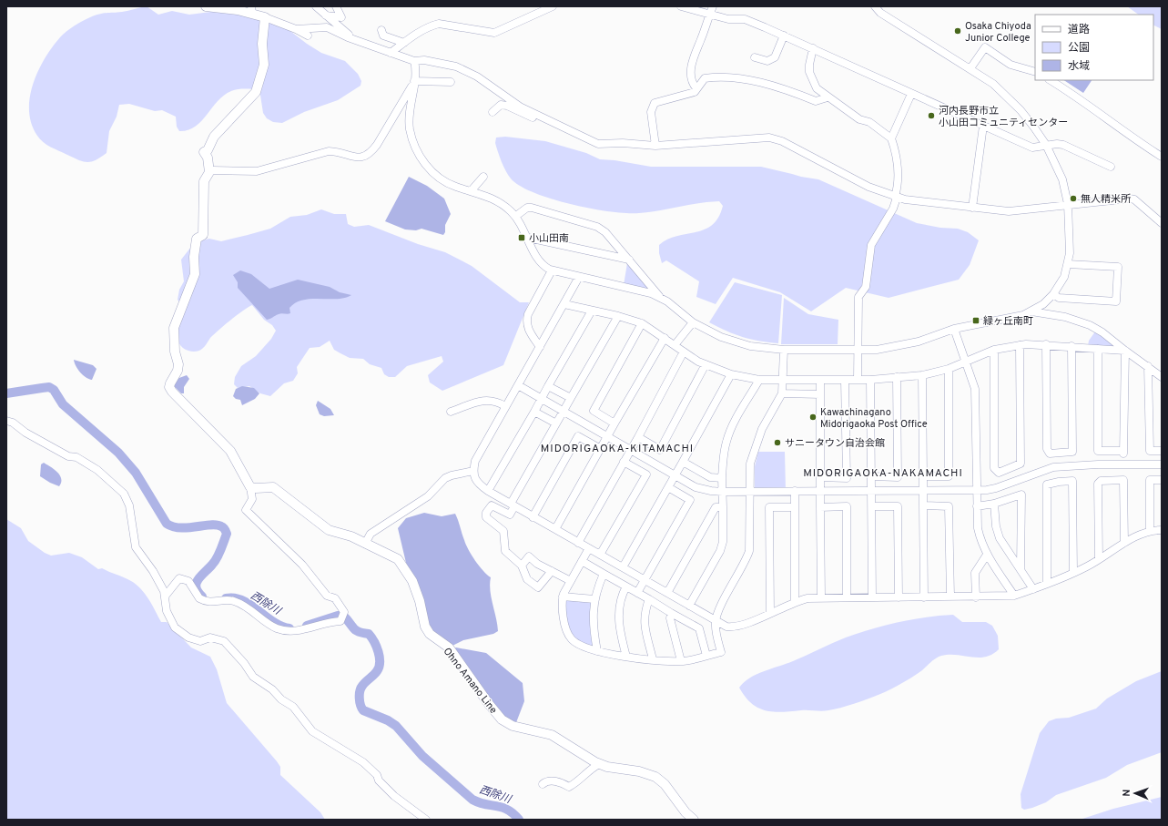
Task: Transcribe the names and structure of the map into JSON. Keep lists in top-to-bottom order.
{
  "streets": {
    "main road": ["Ohno Amano Line"]
  },
  "districts": ["MIDORIGAOKA-KITAMACHI", "MIDORIGAOKA-NAKAMACHI"],
  "water": ["西除川"],
  "places": {
    "other": [
      "Osaka Chiyoda Junior College",
      "河内長野市立 小山田コミュニティセンター",
      "無人精米所",
      "Kawachinagano Midorigaoka Post Office",
      "サニータウン自治会館"
    ],
    "transit": ["小山田南", "緑ヶ丘南町"]
  },
  "legend": ["道路", "公園", "水域"],
  "north": "left"
}
